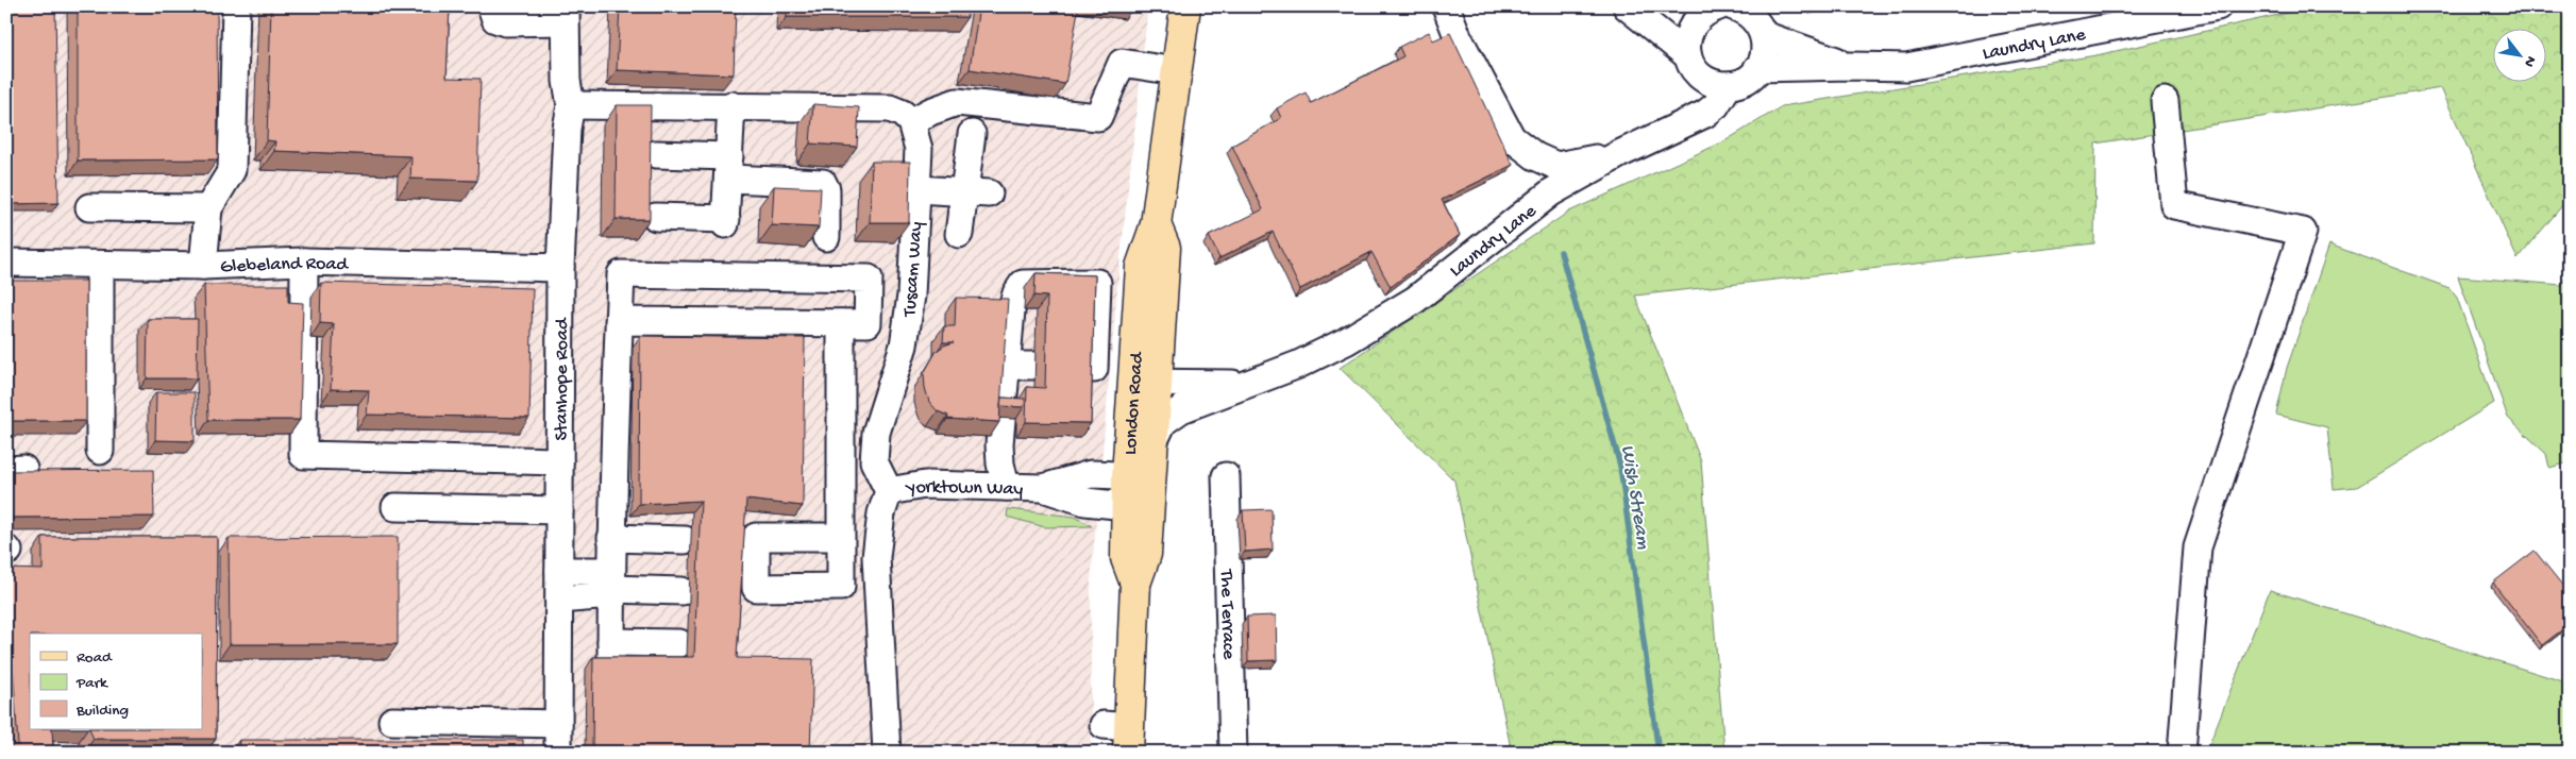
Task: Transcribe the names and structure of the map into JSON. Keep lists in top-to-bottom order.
{
  "streets": {
    "main road": ["London Road"],
    "street": [
      "Laundry Lane",
      "Glebeland Road",
      "Tuscam Way",
      "Stanhope Road",
      "Yorktown Way",
      "The Terrace"
    ]
  },
  "crossings": [
    ["Laundry Lane", "London Road"],
    ["Glebeland Road", "Stanhope Road"],
    ["Tuscam Way", "Yorktown Way"],
    ["London Road", "Yorktown Way"]
  ],
  "water": ["Wish Stream"],
  "legend": ["Road", "Park", "Building"],
  "north": "bottom right"
}
